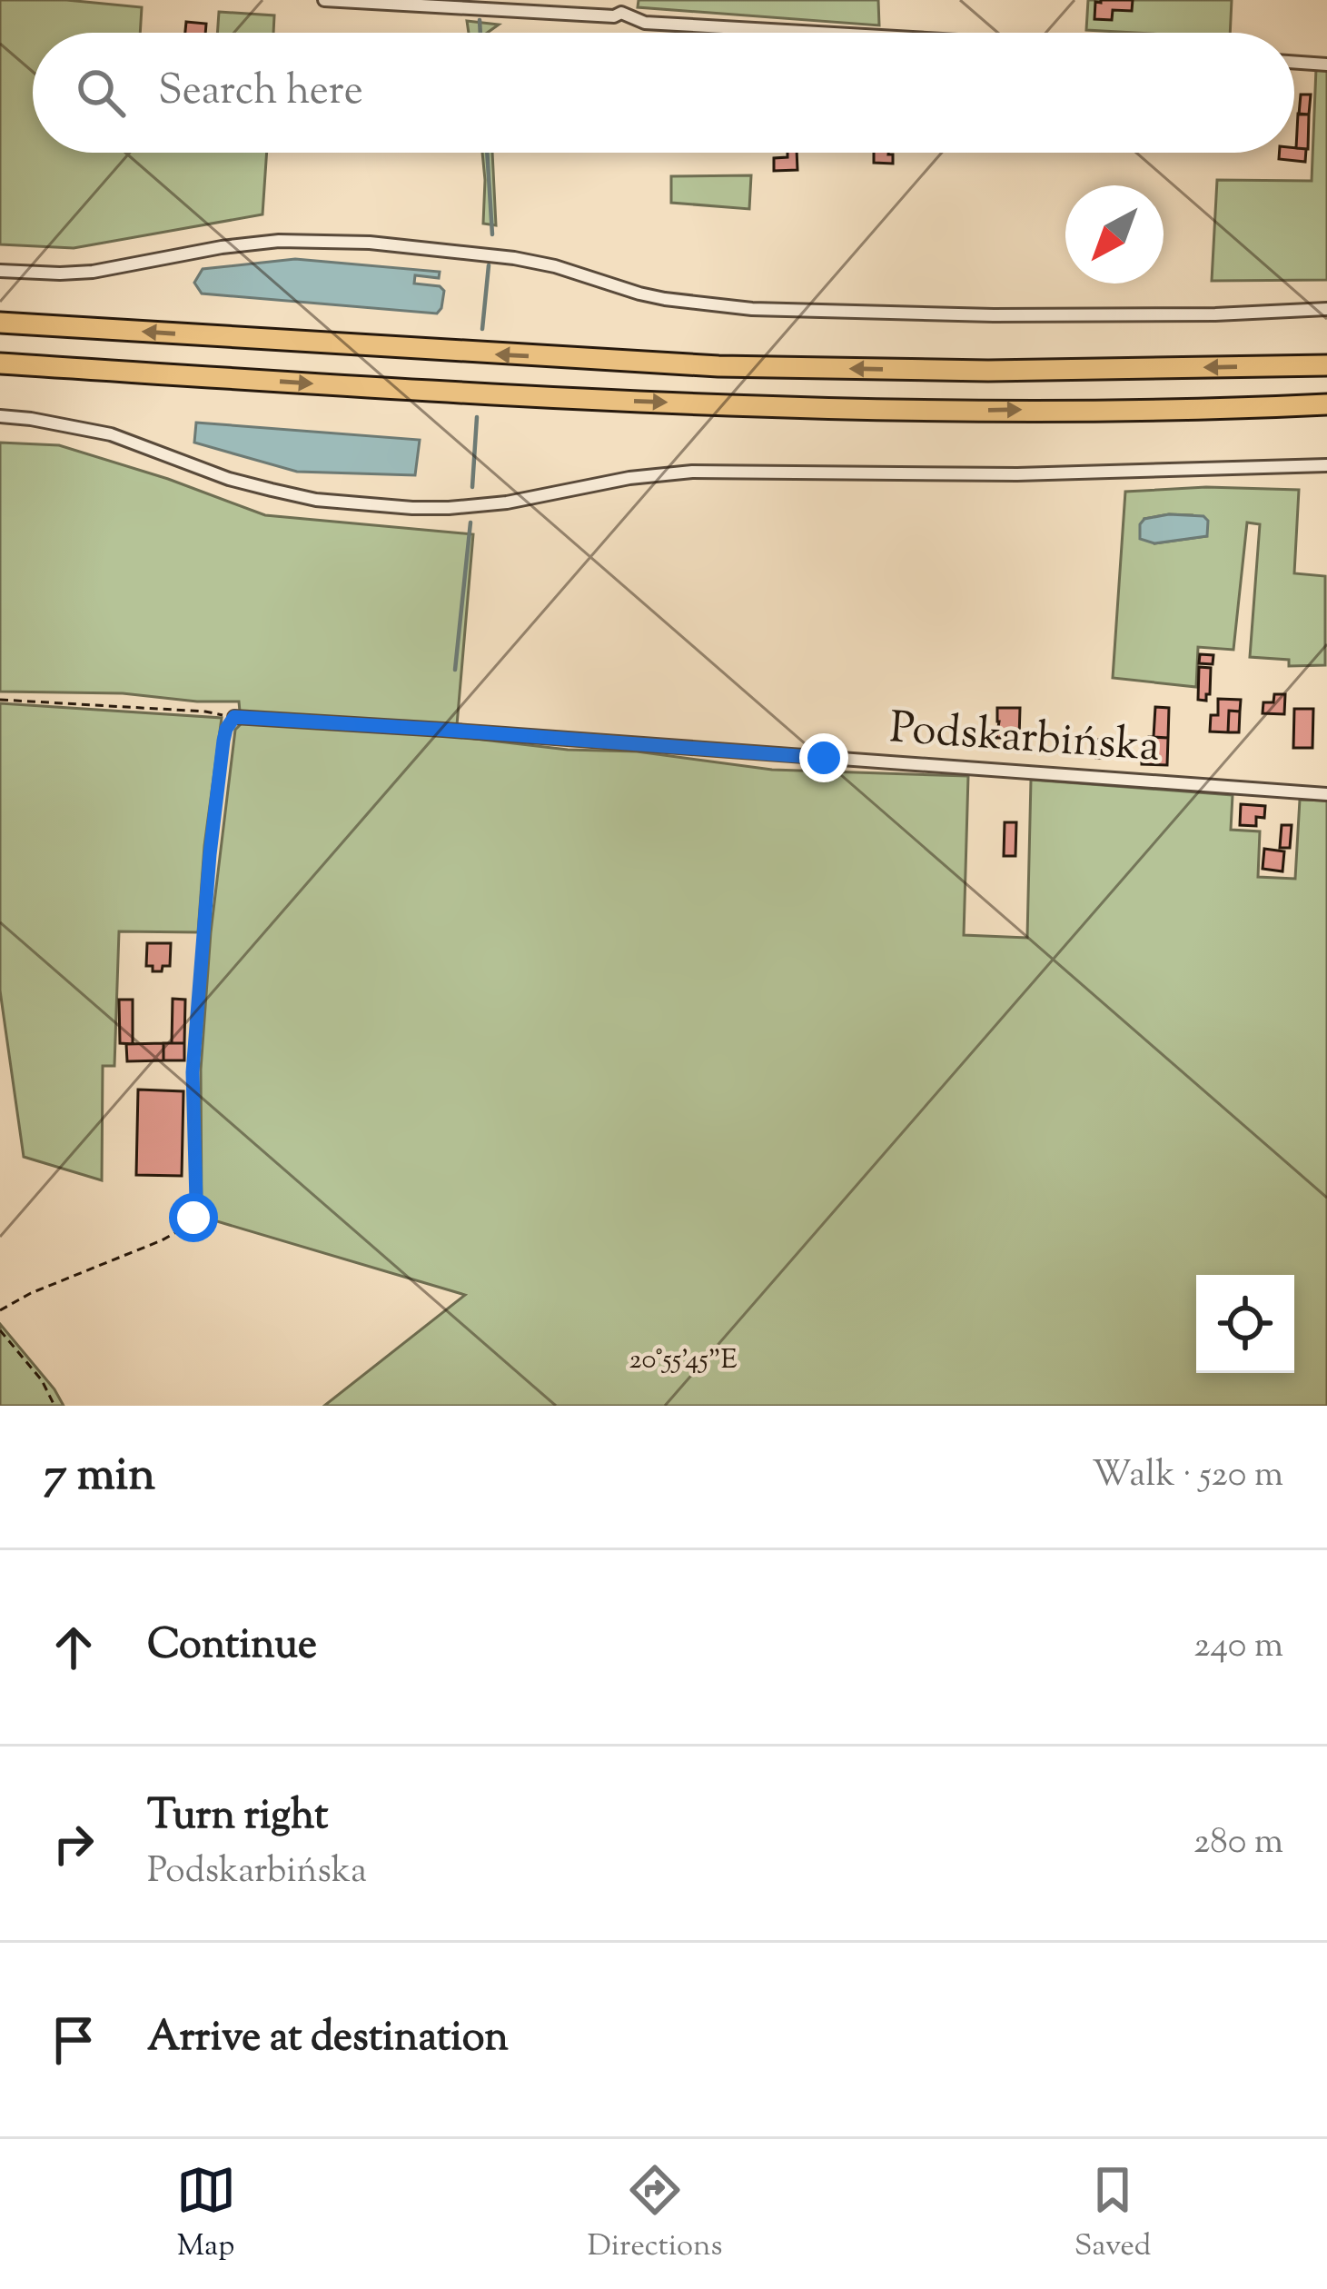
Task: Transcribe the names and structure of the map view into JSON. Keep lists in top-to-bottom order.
{
  "streets": {
    "street": ["Podskarbińska"]
  },
  "north": "bottom left",
  "page": {
    "search": "Search here",
    "heading": ["7 min", "Walk · 520 m"],
    "list": [
      ["Continue", "240 m"],
      ["Turn right", "Podskarbińska", "280 m"],
      "Arrive at destination"
    ],
    "nav": ["Map", "Directions", "Saved"]
  },
  "coordinates": ["20°55'45\"E"]
}
